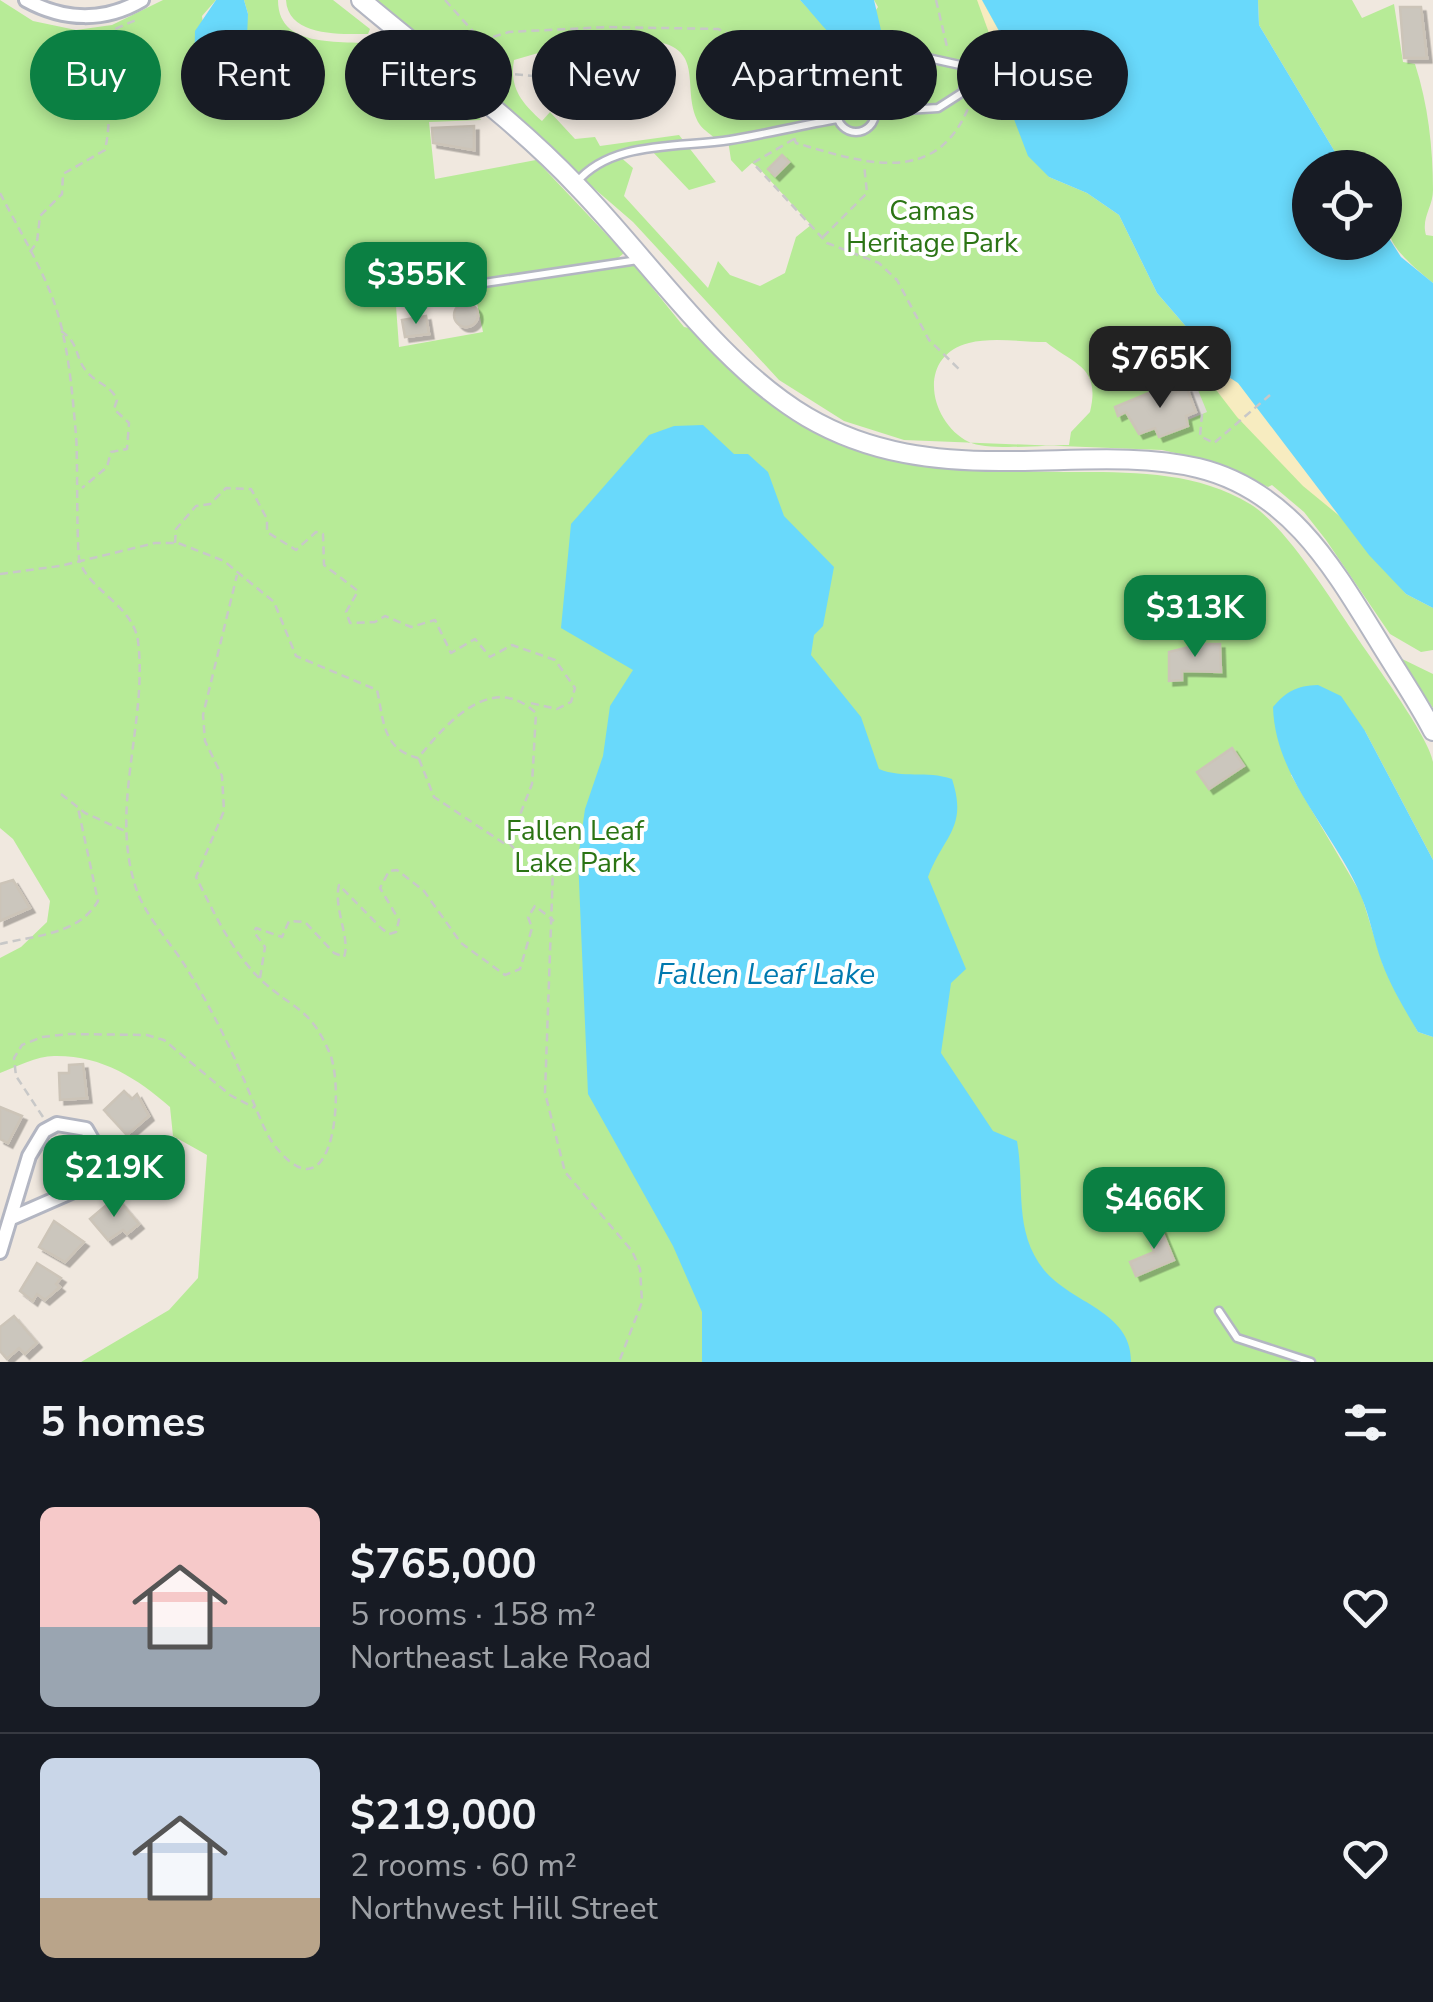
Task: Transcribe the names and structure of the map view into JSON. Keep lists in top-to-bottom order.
{
  "water": ["Fallen Leaf Lake"],
  "parks": ["Camas Heritage Park", "Fallen Leaf Lake Park"],
  "page": {
    "chip": [
      "Buy",
      "Rent",
      "Filters",
      "New",
      "Apartment",
      "House"
    ],
    "price": [
      "$355K",
      "$765K",
      "$313K",
      "$219K",
      "$466K"
    ],
    "heading": "5 homes",
    "list": [
      {
        "name": "$765,000",
        "note": "5 rooms · 158 m² · Northeast Lake Road"
      },
      {
        "name": "$219,000",
        "note": "2 rooms · 60 m² · Northwest Hill Street"
      }
    ]
  }
}
